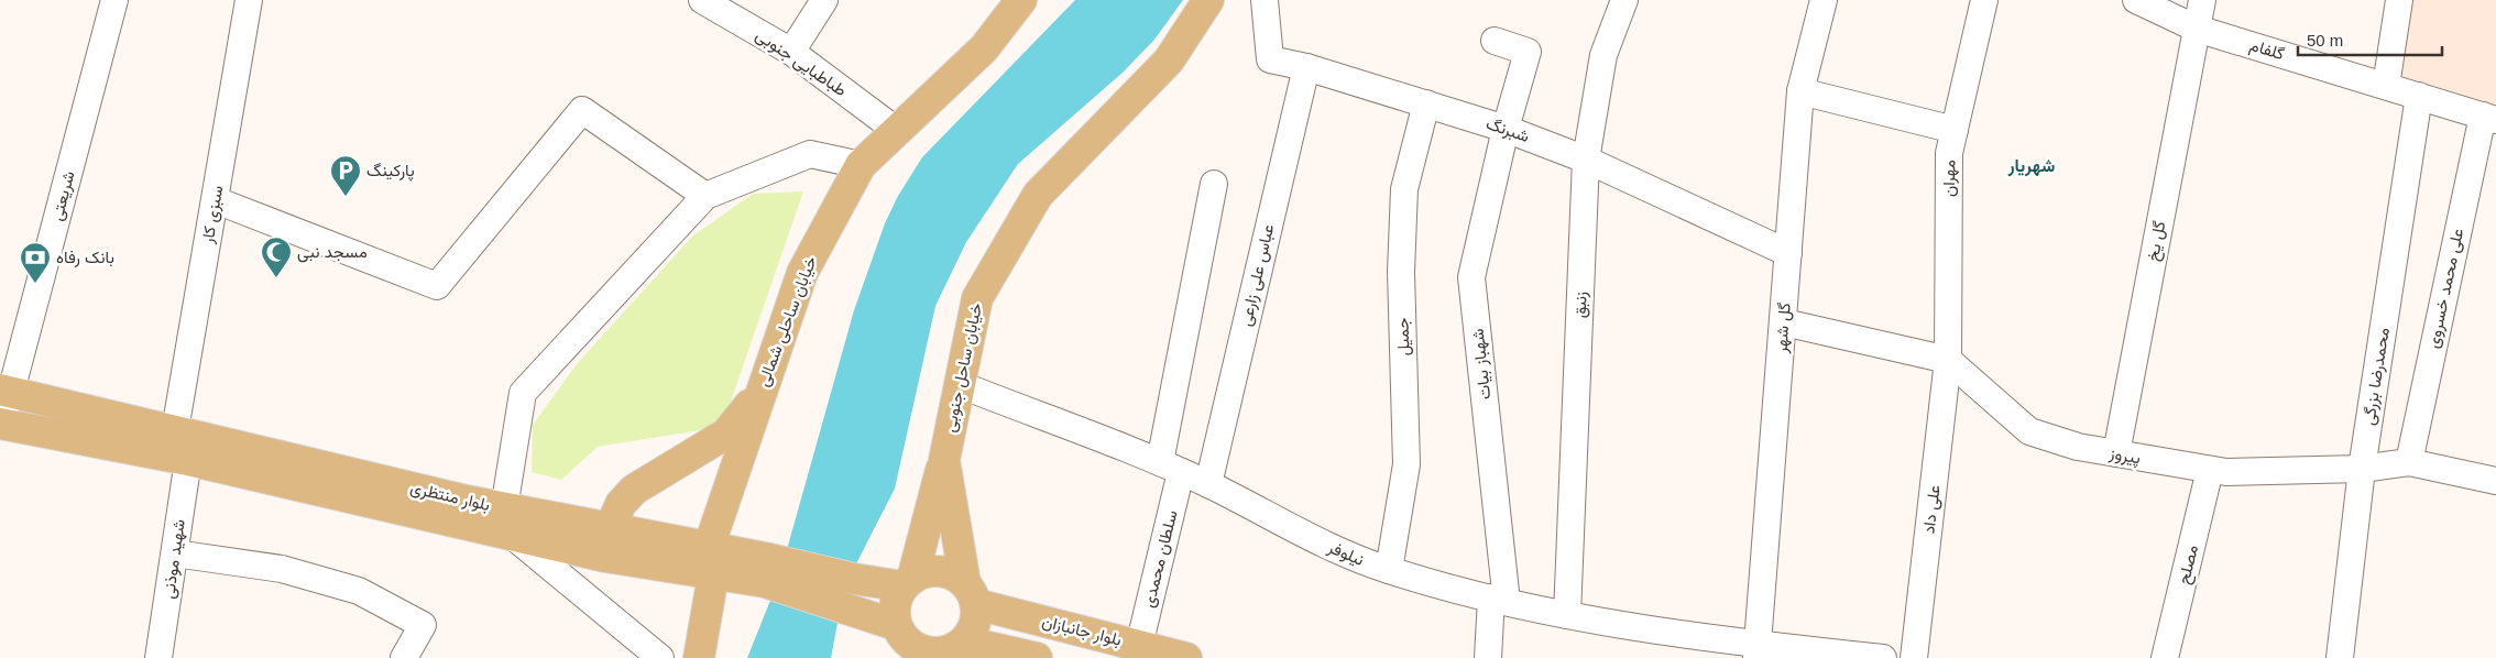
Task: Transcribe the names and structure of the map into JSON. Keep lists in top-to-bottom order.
{
  "streets": {
    "main road": [
      "خیابان ساحلی شمالی",
      "خیابان ساحل جنوبی",
      "بلوار منتظری",
      "بلوار جانبازان"
    ],
    "street": [
      "گلفام",
      "طباطبایی جنوبی",
      "شبرنگ",
      "مهران",
      "شریعتی",
      "سبزی کار",
      "گل یخ",
      "عباس علی زارعی",
      "علی محمد خسروی",
      "زنبق",
      "گل شهر",
      "جمیل",
      "شهباز بیات",
      "محمدرضا بزرگی",
      "پیروز",
      "علی داد",
      "نیلوفر",
      "شهید موذنی",
      "سلطان محمدی",
      "مصلح"
    ]
  },
  "crossings": [
    ["گلفام", "گل یخ"],
    ["گلفام", "علی محمد خسروی"],
    ["گلفام", "محمدرضا بزرگی"],
    ["طباطبایی جنوبی", "خیابان ساحلی شمالی"],
    ["شبرنگ", "عباس علی زارعی"],
    ["شبرنگ", "زنبق"],
    ["شبرنگ", "گل شهر"],
    ["شبرنگ", "جمیل"],
    ["شبرنگ", "شهباز بیات"],
    ["مهران", "پیروز"],
    ["مهران", "علی داد"],
    ["شریعتی", "بلوار منتظری"],
    ["سبزی کار", "بلوار منتظری"],
    ["گل یخ", "پیروز"],
    ["عباس علی زارعی", "نیلوفر"],
    ["علی محمد خسروی", "پیروز"],
    ["زنبق", "نیلوفر"],
    ["خیابان ساحلی شمالی", "بلوار منتظری"],
    ["گل شهر", "پیروز"],
    ["گل شهر", "نیلوفر"],
    ["جمیل", "نیلوفر"],
    ["شهباز بیات", "نیلوفر"],
    ["خیابان ساحل جنوبی", "بلوار منتظری"],
    ["خیابان ساحل جنوبی", "نیلوفر"],
    ["خیابان ساحل جنوبی", "بلوار جانبازان"],
    ["محمدرضا بزرگی", "پیروز"],
    ["پیروز", "علی داد"],
    ["پیروز", "مصلح"],
    ["بلوار منتظری", "شهید موذنی"],
    ["بلوار منتظری", "بلوار جانبازان"],
    ["نیلوفر", "سلطان محمدی"],
    ["سلطان محمدی", "بلوار جانبازان"]
  ],
  "districts": ["شهریار"],
  "places": {
    "parking": ["پارکینگ"],
    "mosque": ["مسجد نبی"],
    "bank": ["بانک رفاه"]
  },
  "scale_bar": "50 m"
}
